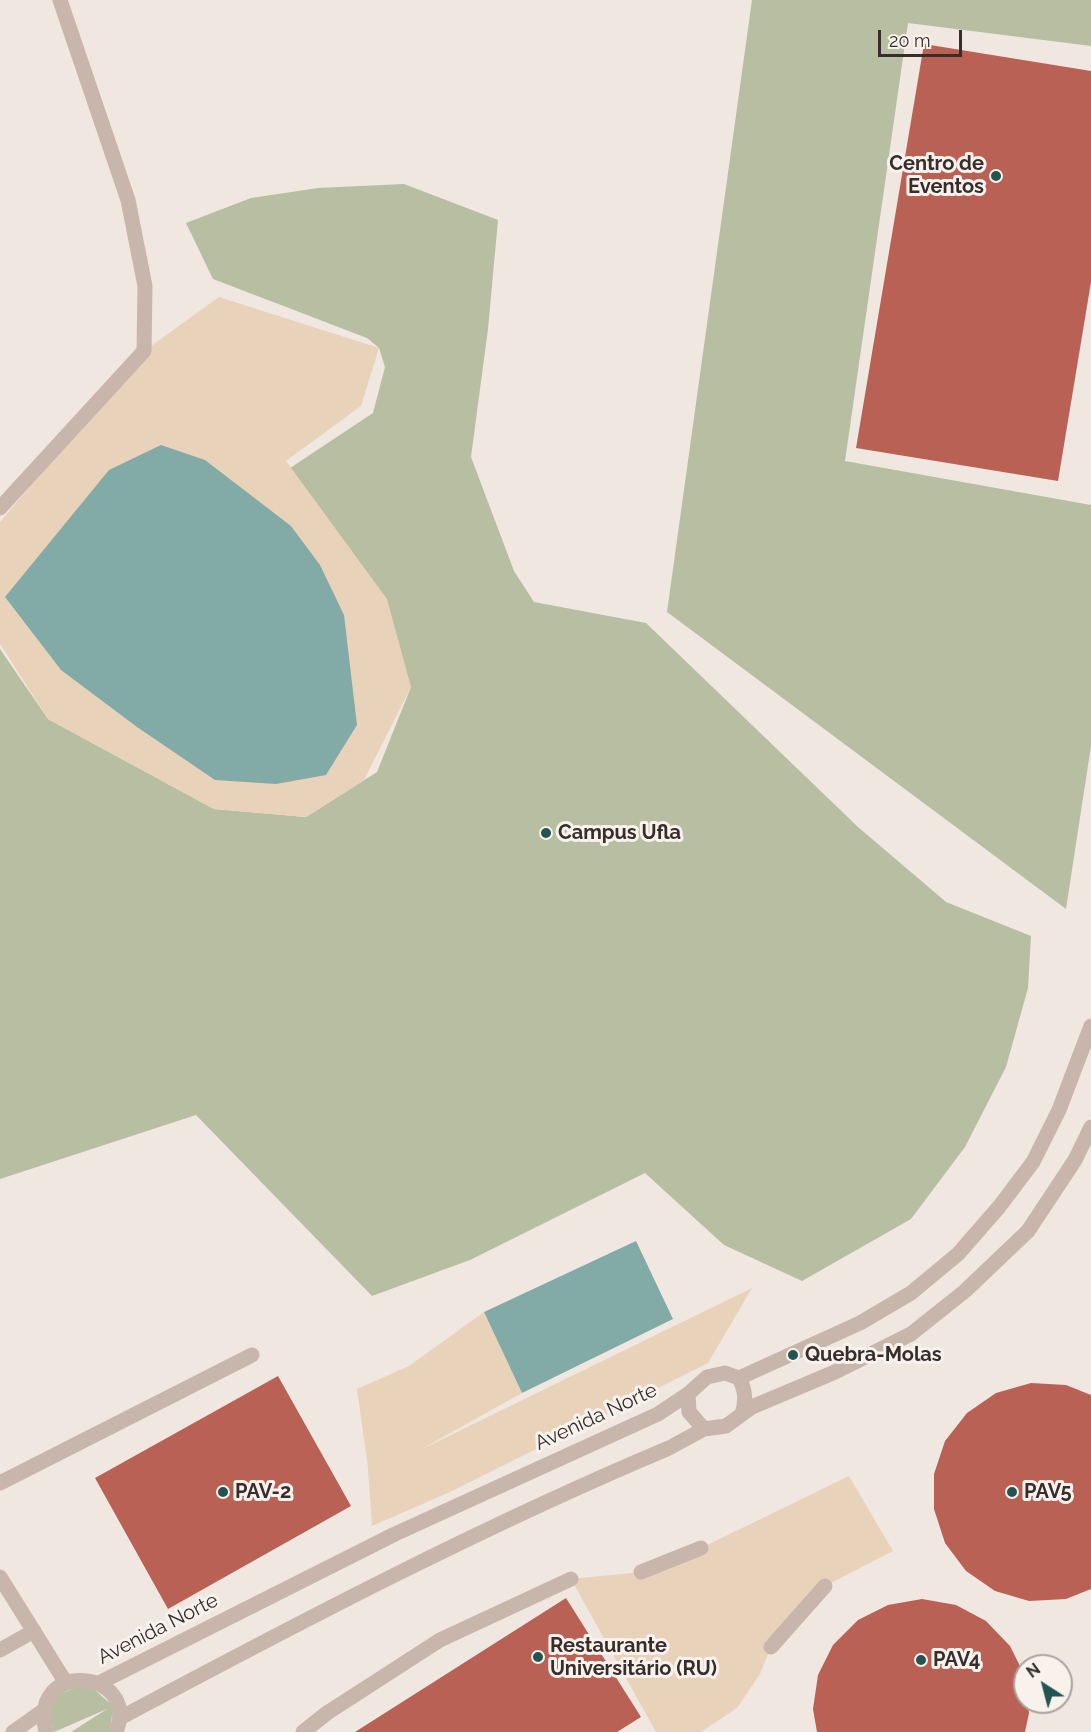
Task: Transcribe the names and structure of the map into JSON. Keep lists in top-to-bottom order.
{
  "streets": {
    "street": ["Avenida Norte"]
  },
  "places": [
    "Centro de Eventos",
    "Campus Ufla",
    "Quebra-Molas",
    "PAV-2",
    "PAV5",
    "Restaurante Universitário (RU)",
    "PAV4"
  ],
  "scale_bar": "20 m",
  "north": "top left"
}
